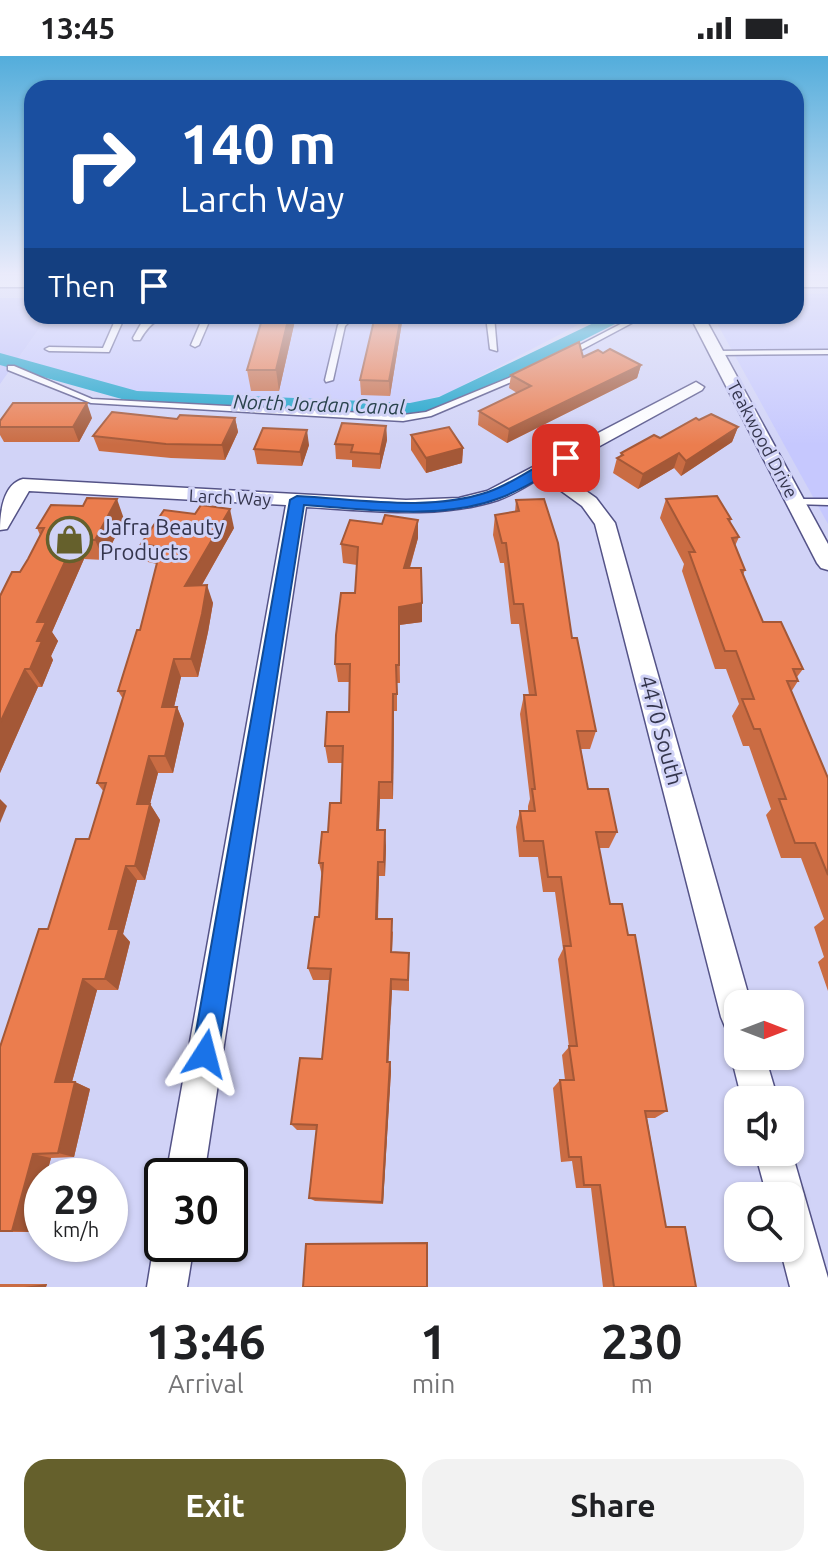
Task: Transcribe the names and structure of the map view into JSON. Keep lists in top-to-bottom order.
{
  "streets": {
    "street": ["Teakwood Drive", "Larch Way", "4470 South"]
  },
  "crossings": [
    ["Larch Way", "4470 South"]
  ],
  "water": ["North Jordan Canal"],
  "places": {
    "shop": ["Jafra Beauty Products"]
  },
  "north": "right",
  "page": {
    "status": "13:45",
    "turn": ["140 m", "Larch Way"],
    "then": "Then",
    "speed": "29 km/h",
    "limit": "30",
    "eta": [
      "13:46",
      "Arrival",
      "1",
      "min",
      "230",
      "m"
    ],
    "buttons": ["Exit", "Share"]
  }
}
